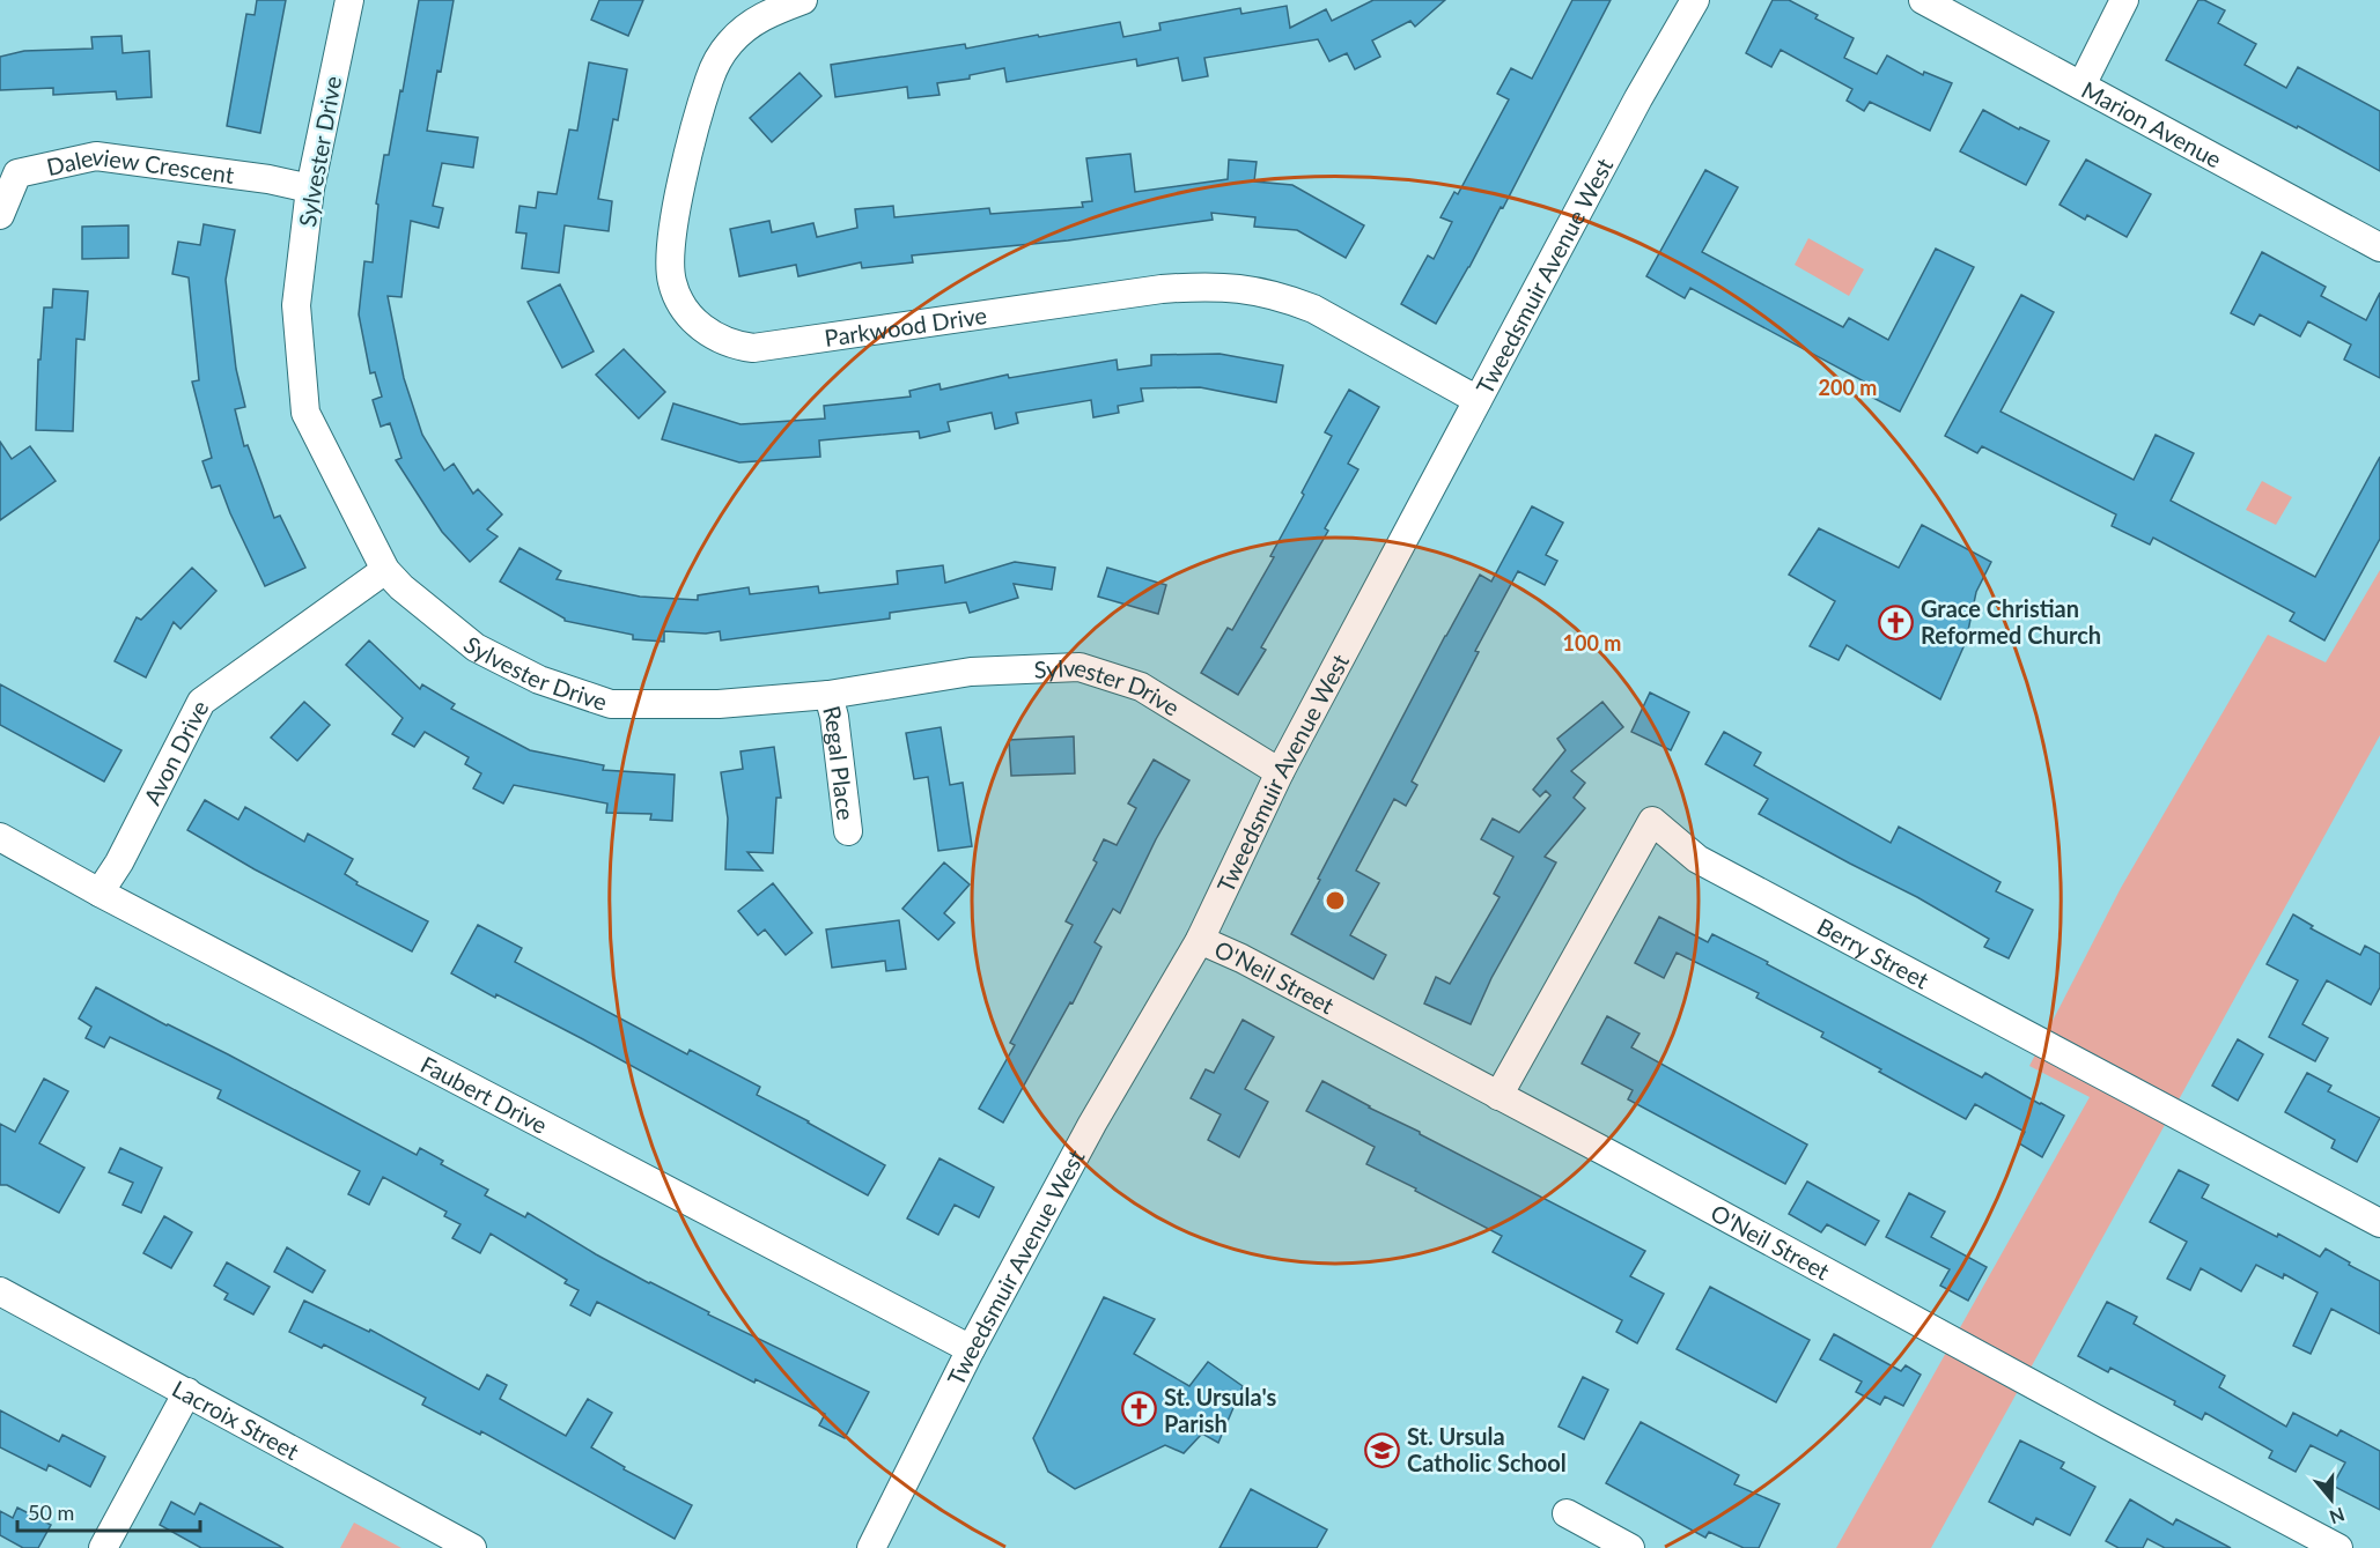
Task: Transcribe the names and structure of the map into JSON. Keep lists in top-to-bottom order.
{
  "streets": {
    "street": [
      "Marion Avenue",
      "Sylvester Drive",
      "Daleview Crescent",
      "Tweedsmuir Avenue West",
      "Parkwood Drive",
      "Avon Drive",
      "Regal Place",
      "Berry Street",
      "O'Neil Street",
      "Faubert Drive",
      "Lacroix Street"
    ]
  },
  "crossings": [
    ["Sylvester Drive", "Daleview Crescent"],
    ["Sylvester Drive", "Tweedsmuir Avenue West"],
    ["Sylvester Drive", "Avon Drive"],
    ["Sylvester Drive", "Regal Place"],
    ["Tweedsmuir Avenue West", "Parkwood Drive"],
    ["Tweedsmuir Avenue West", "O'Neil Street"],
    ["Tweedsmuir Avenue West", "Faubert Drive"],
    ["Avon Drive", "Faubert Drive"],
    ["Berry Street", "O'Neil Street"]
  ],
  "places": {
    "church": ["Grace Christian Reformed Church", "St. Ursula's Parish"],
    "school or university": ["St. Ursula Catholic School"]
  },
  "scale_bar": "50 m",
  "north": "bottom",
  "rings": ["200 m", "100 m"]
}
